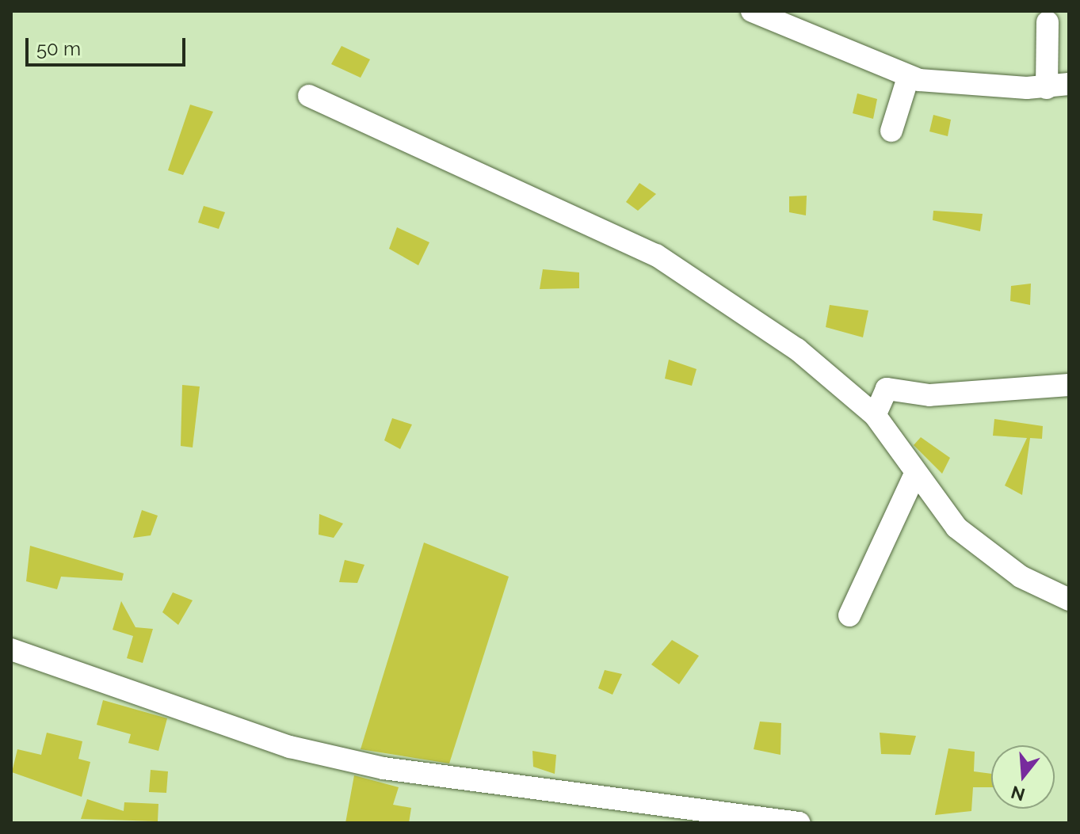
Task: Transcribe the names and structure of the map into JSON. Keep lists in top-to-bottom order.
{
  "scale_bar": "50 m",
  "north": "bottom"
}
